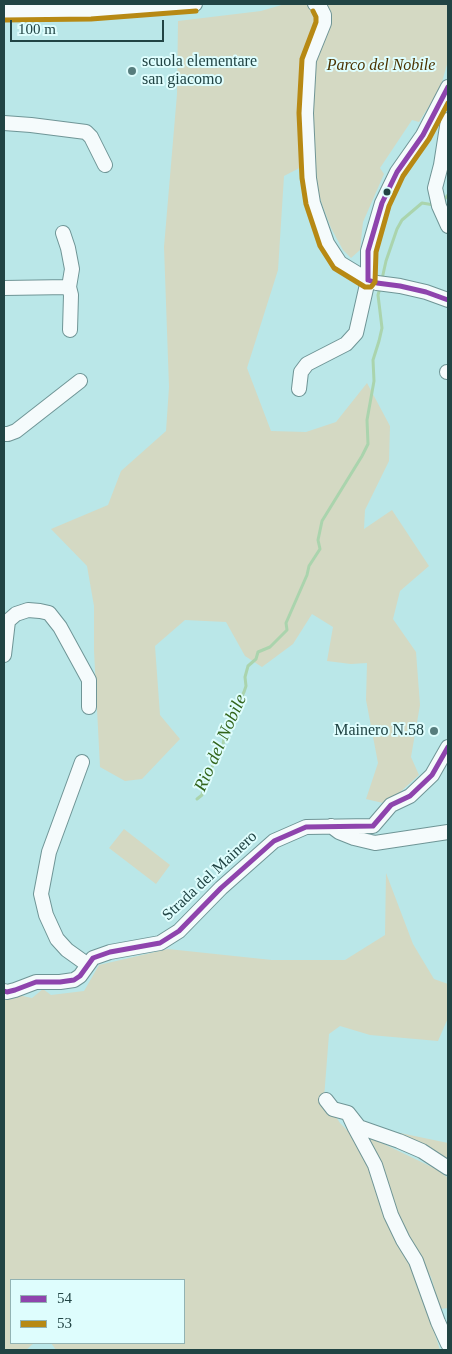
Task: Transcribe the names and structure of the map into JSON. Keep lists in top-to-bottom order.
{
  "streets": {
    "street": ["Strada del Mainero"]
  },
  "water": ["Rio del Nobile"],
  "parks": ["Parco del Nobile"],
  "places": ["scuola elementare san giacomo", "Mainero N.58"],
  "lines": ["transit line 53", "transit line 54"],
  "legend": ["54", "53"],
  "scale_bar": "100 m"
}
